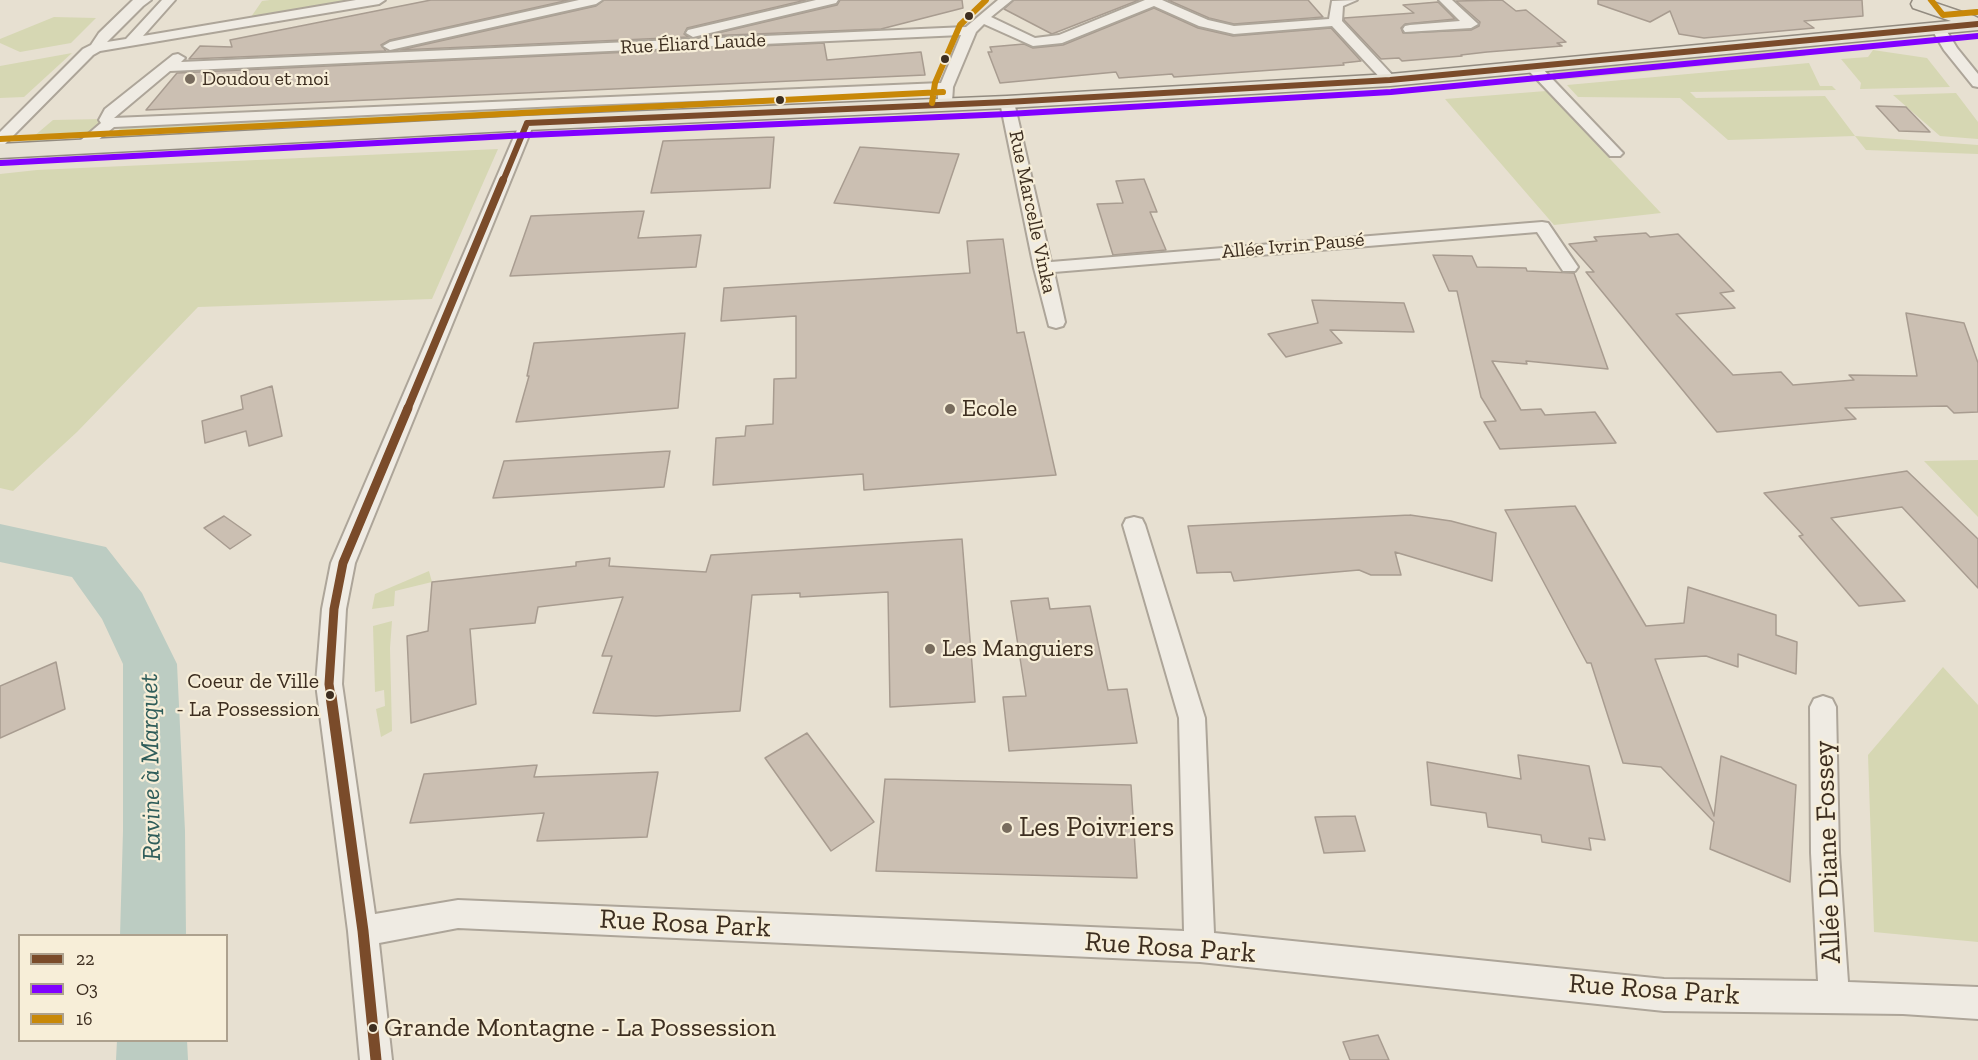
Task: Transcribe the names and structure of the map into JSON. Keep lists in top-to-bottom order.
{
  "streets": {
    "street": [
      "Rue Éliard Laude",
      "Rue Marcelle Vinka",
      "Allée Ivrin Pausé",
      "Allée Diane Fossey",
      "Rue Rosa Park"
    ]
  },
  "crossings": [
    ["Rue Marcelle Vinka", "Allée Ivrin Pausé"],
    ["Allée Diane Fossey", "Rue Rosa Park"]
  ],
  "water": ["Ravine à Marquet"],
  "places": [
    "Doudou et moi",
    "Ecole",
    "Les Manguiers",
    "Coeur de Ville - La Possession",
    "Les Poivriers",
    "Grande Montagne - La Possession"
  ],
  "lines": ["transit line 16", "transit line 22", "transit line O3"],
  "legend": ["22", "O3", "16"]
}
